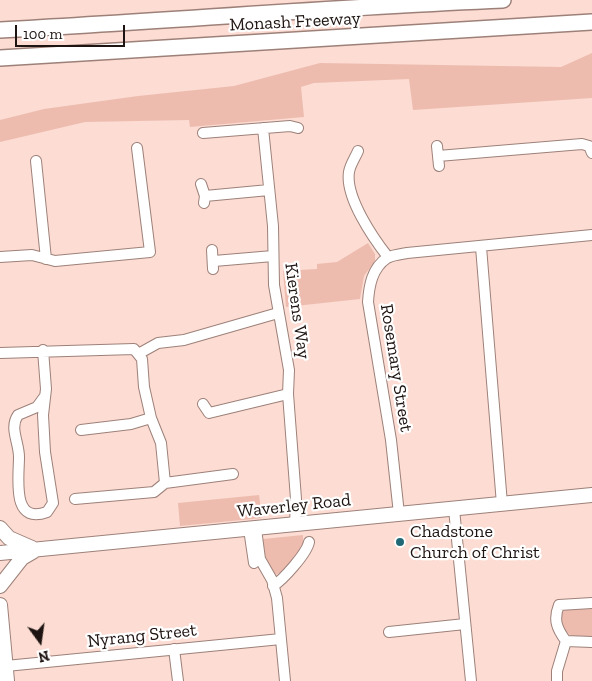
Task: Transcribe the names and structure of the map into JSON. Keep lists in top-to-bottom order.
{
  "streets": {
    "highway": ["Monash Freeway"],
    "main road": ["Waverley Road"],
    "street": ["Kierens Way", "Rosemary Street", "Nyrang Street"]
  },
  "crossings": [
    ["Kierens Way", "Waverley Road"],
    ["Rosemary Street", "Waverley Road"]
  ],
  "places": ["Chadstone Church of Christ"],
  "scale_bar": "100 m",
  "north": "bottom"
}
